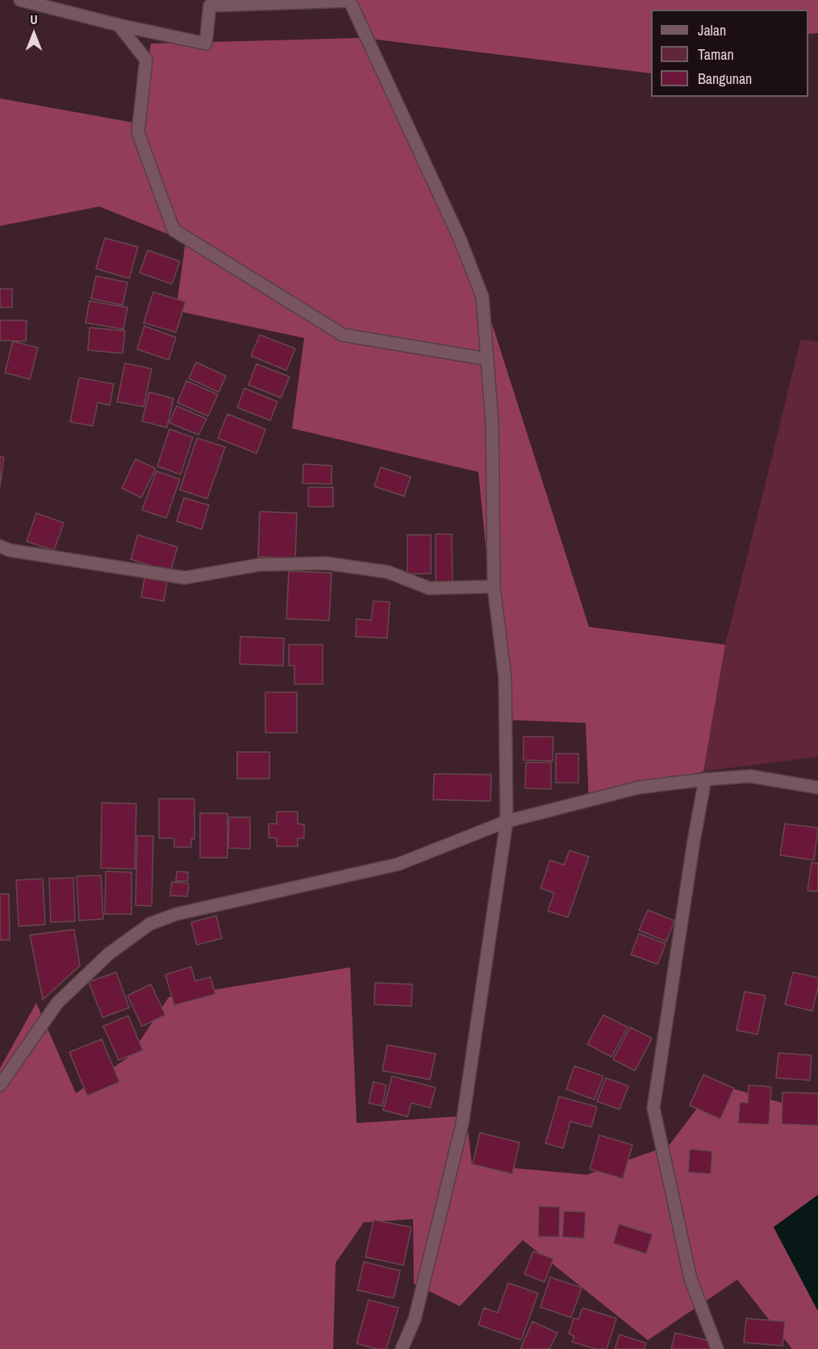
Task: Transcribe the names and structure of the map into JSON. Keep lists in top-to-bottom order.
{
  "legend": ["Jalan", "Taman", "Bangunan"],
  "north": "top"
}
